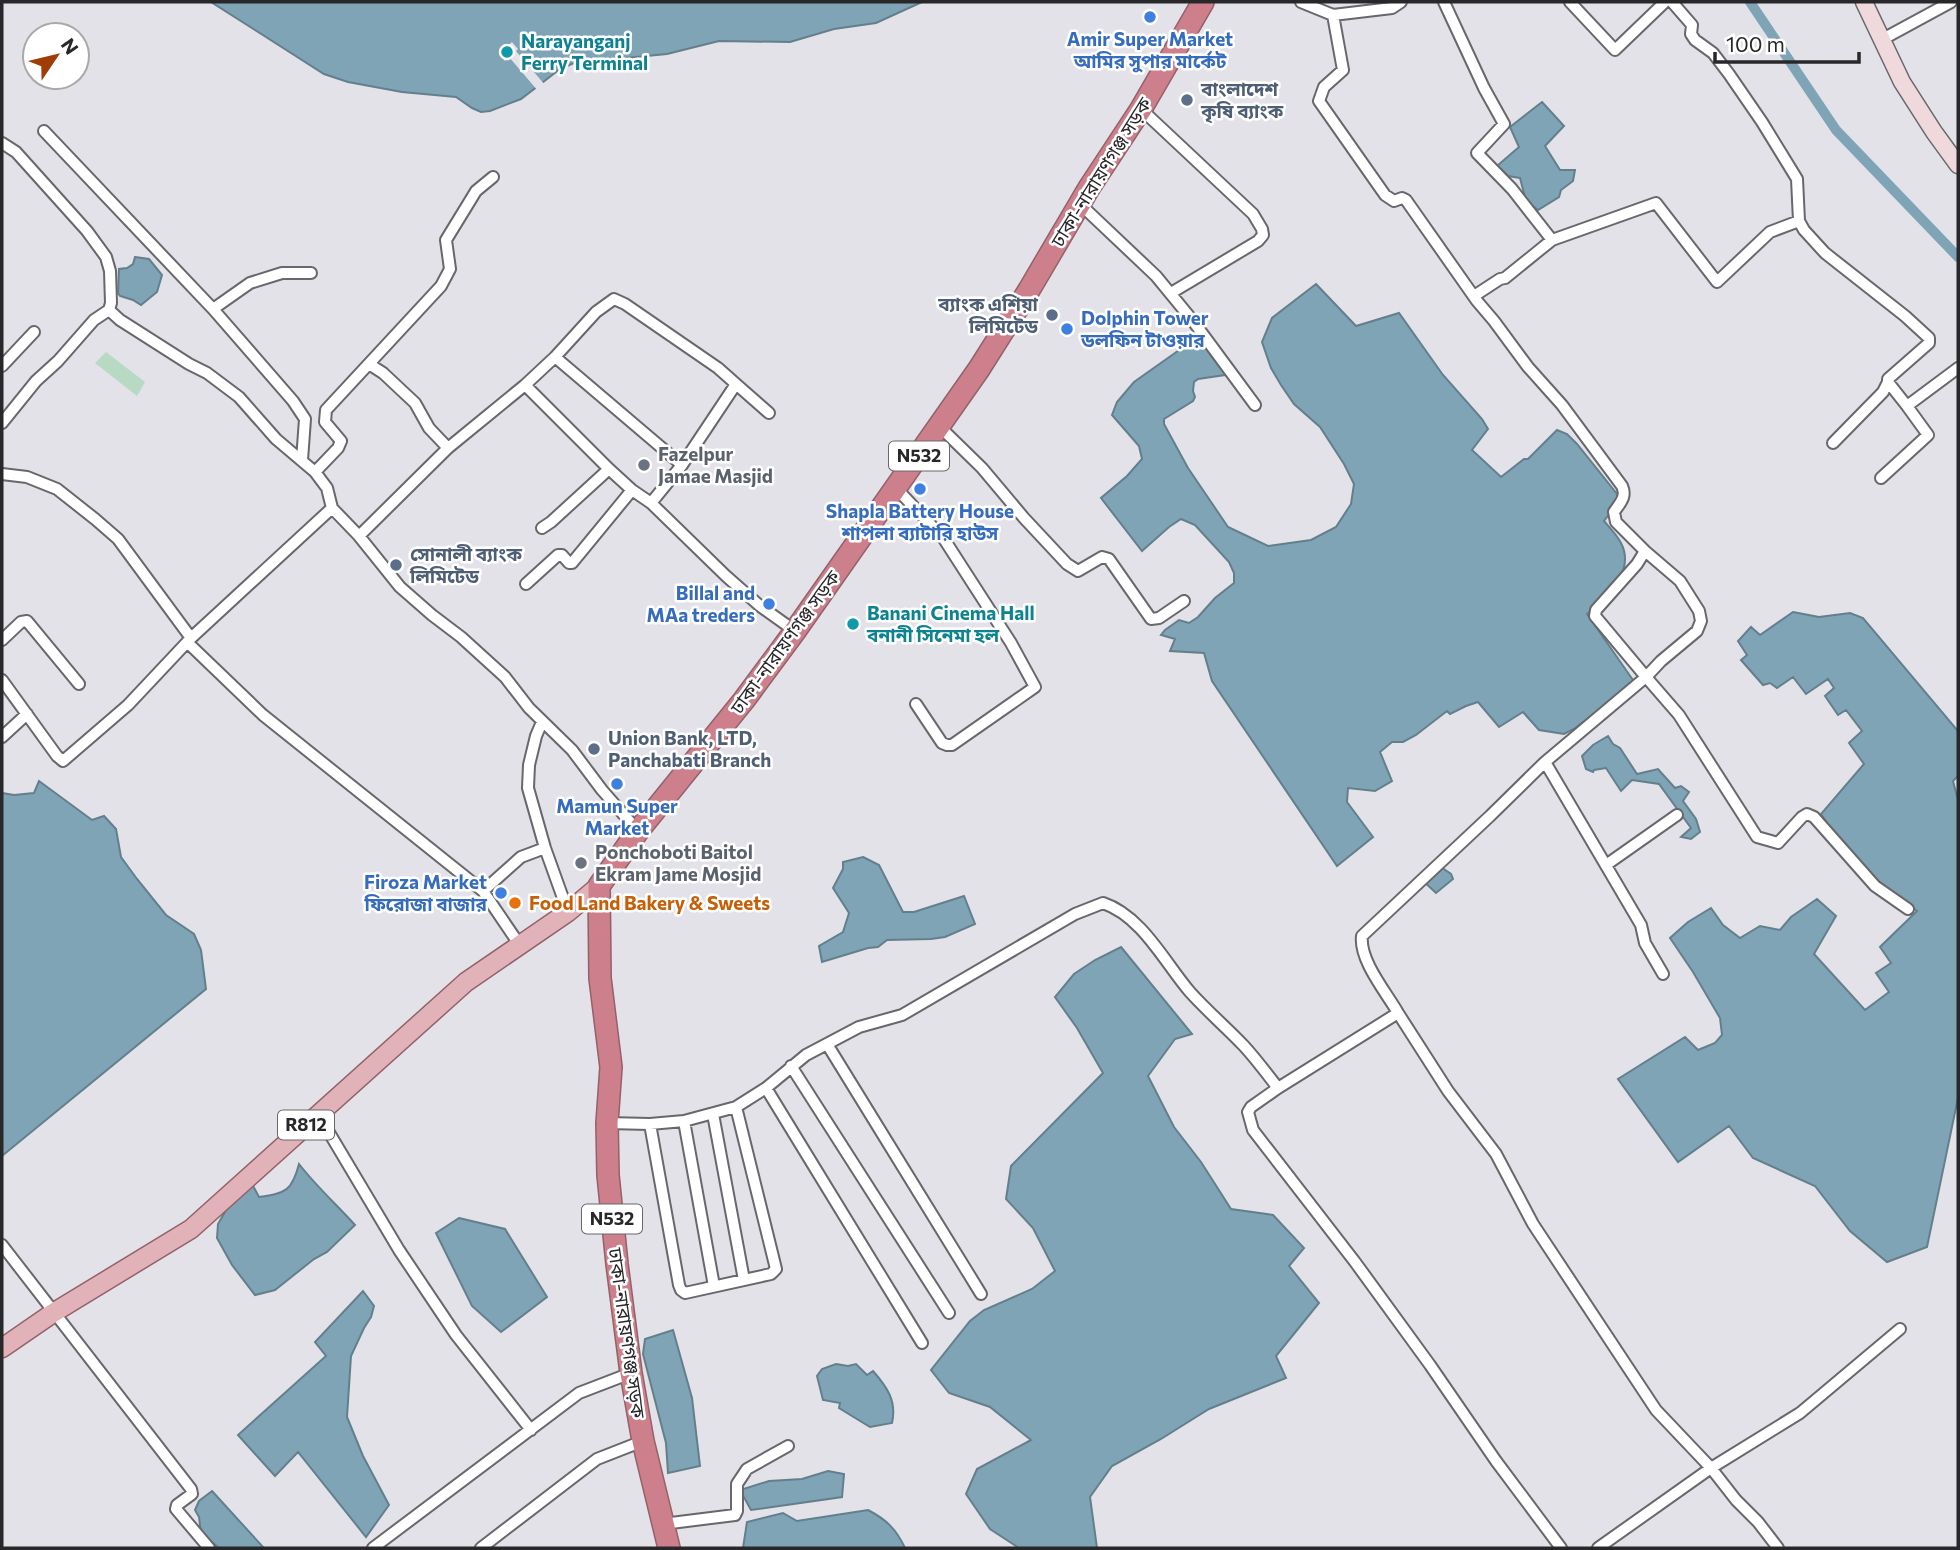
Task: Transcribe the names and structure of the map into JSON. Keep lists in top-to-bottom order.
{
  "streets": {
    "highway": ["ঢাকা-নারায়ণগঞ্জ সড়ক", "N532"],
    "main road": ["R812"]
  },
  "crossings": [
    ["ঢাকা-নারায়ণগঞ্জ সড়ক", "R812"]
  ],
  "places": [
    "Amir Super Market আমির সুপার মার্কেট",
    "Narayanganj Ferry Terminal",
    "বাংলাদেশ কৃষি ব্যাংক",
    "ব্যাংক এশিয়া লিমিটেড",
    "Dolphin Tower ডলফিন টাওয়ার",
    "Fazelpur Jamae Masjid",
    "Shapla Battery House শাপলা ব্যাটারি হাউস",
    "সোনালী ব্যাংক লিমিটেড",
    "Billal and MAa treders",
    "Banani Cinema Hall বনানী সিনেমা হল",
    "Union Bank, LTD, Panchabati Branch",
    "Mamun Super Market",
    "Ponchoboti Baitol Ekram Jame Mosjid",
    "Firoza Market ফিরোজা বাজার",
    "Food Land Bakery & Sweets"
  ],
  "scale_bar": "100 m",
  "north": "top right"
}
